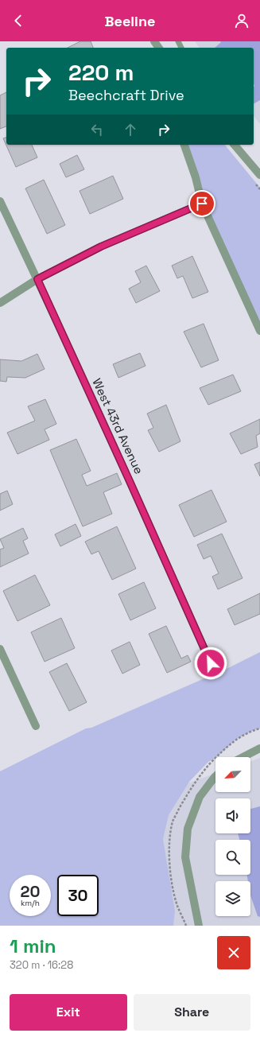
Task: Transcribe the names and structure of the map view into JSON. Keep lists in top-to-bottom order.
{
  "streets": {
    "street": ["West 43rd Avenue"]
  },
  "north": "bottom left",
  "page": {
    "header": "Beeline",
    "turn": ["220 m", "Beechcraft Drive"],
    "speed": "20 km/h",
    "limit": "30",
    "heading": ["1 min", "320 m · 16:28"],
    "buttons": ["Exit", "Share"]
  }
}
